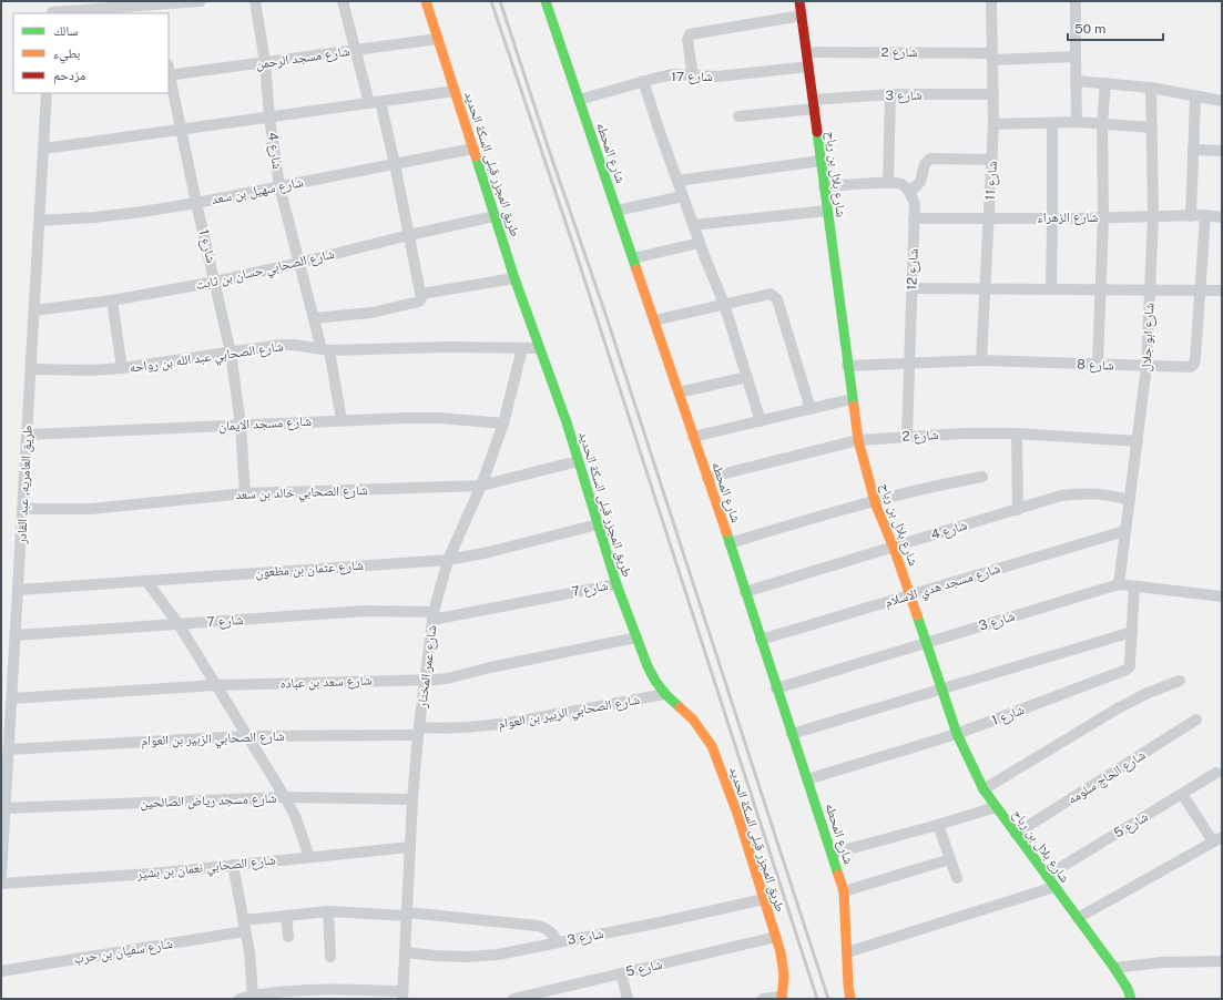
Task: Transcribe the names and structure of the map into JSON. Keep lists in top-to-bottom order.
{
  "streets": {
    "street": [
      "شارع 2",
      "شارع مسجد الرحمن",
      "شارع 17",
      "شارع 3",
      "شارع 4",
      "شارع المحطه",
      "طريق المجزر قبلى السكة الحديد",
      "شارع بلال بن رباح",
      "شارع 11",
      "شارع سهيل بن سعد",
      "شارع الزهراء",
      "شارع 1",
      "شارع الصحابي حسان بن ثابت",
      "شارع 12",
      "شارع ابو جلال",
      "شارع الصحابي عبد الله بن رواحه",
      "شارع 8",
      "شارع مسجد الايمان",
      "طريق العامريه, عبد القادر",
      "شارع الصحابي خالد بن سعد",
      "شارع عثمان بن مظعون",
      "شارع مسجد هدي الاسلام",
      "شارع 7",
      "شارع عمر المختار",
      "شارع سعد بن عباده",
      "شارع الصحابي الزبير بن العوام",
      "شارع الحاج سلومه",
      "شارع مسجد رياض الصالحين",
      "شارع 5",
      "شارع الصحابي نعمان بن بشير",
      "شارع سفيان بن حرب"
    ]
  },
  "crossings": [
    ["شارع 2", "شارع المحطه"],
    ["شارع 2", "شارع بلال بن رباح"],
    ["شارع 2", "شارع 11"],
    ["شارع 2", "شارع 12"],
    ["شارع 2", "شارع ابو جلال"],
    ["شارع مسجد الرحمن", "شارع 4"],
    ["شارع مسجد الرحمن", "طريق المجزر قبلى السكة الحديد"],
    ["شارع مسجد الرحمن", "شارع 1"],
    ["شارع 17", "شارع المحطه"],
    ["شارع 17", "شارع بلال بن رباح"],
    ["شارع 3", "شارع المحطه"],
    ["شارع 3", "طريق المجزر قبلى السكة الحديد"],
    ["شارع 3", "شارع بلال بن رباح"],
    ["شارع 3", "شارع 11"],
    ["شارع 3", "شارع 1"],
    ["شارع 3", "شارع ابو جلال"],
    ["شارع 3", "شارع عمر المختار"],
    ["شارع 3", "شارع سفيان بن حرب"],
    ["شارع 4", "شارع المحطه"],
    ["شارع 4", "شارع بلال بن رباح"],
    ["شارع 4", "شارع سهيل بن سعد"],
    ["شارع 4", "شارع الصحابي حسان بن ثابت"],
    ["شارع 4", "شارع ابو جلال"],
    ["شارع 4", "شارع الصحابي عبد الله بن رواحه"],
    ["شارع 4", "شارع مسجد الايمان"],
    ["شارع المحطه", "شارع 1"],
    ["شارع المحطه", "شارع مسجد هدي الاسلام"],
    ["طريق المجزر قبلى السكة الحديد", "شارع سهيل بن سعد"],
    ["طريق المجزر قبلى السكة الحديد", "شارع الصحابي حسان بن ثابت"],
    ["طريق المجزر قبلى السكة الحديد", "شارع الصحابي عبد الله بن رواحه"],
    ["طريق المجزر قبلى السكة الحديد", "شارع الصحابي خالد بن سعد"],
    ["طريق المجزر قبلى السكة الحديد", "شارع عثمان بن مظعون"],
    ["طريق المجزر قبلى السكة الحديد", "شارع 7"],
    ["طريق المجزر قبلى السكة الحديد", "شارع سعد بن عباده"],
    ["طريق المجزر قبلى السكة الحديد", "شارع الصحابي الزبير بن العوام"],
    ["طريق المجزر قبلى السكة الحديد", "شارع 5"],
    ["شارع بلال بن رباح", "شارع 1"],
    ["شارع بلال بن رباح", "شارع 8"],
    ["شارع بلال بن رباح", "شارع مسجد هدي الاسلام"],
    ["شارع بلال بن رباح", "شارع الحاج سلومه"],
    ["شارع بلال بن رباح", "شارع 5"],
    ["شارع 11", "شارع الزهراء"],
    ["شارع 11", "شارع 8"],
    ["شارع سهيل بن سعد", "شارع 1"],
    ["شارع سهيل بن سعد", "طريق العامريه, عبد القادر"],
    ["شارع الزهراء", "شارع 12"],
    ["شارع الزهراء", "شارع ابو جلال"],
    ["شارع الزهراء", "شارع 8"],
    ["شارع 1", "شارع الصحابي حسان بن ثابت"],
    ["شارع 1", "شارع الصحابي عبد الله بن رواحه"],
    ["شارع 1", "شارع مسجد الايمان"],
    ["شارع 1", "شارع الصحابي خالد بن سعد"],
    ["شارع الصحابي حسان بن ثابت", "طريق العامريه, عبد القادر"],
    ["شارع 12", "شارع 8"],
    ["شارع ابو جلال", "شارع 8"],
    ["شارع ابو جلال", "شارع مسجد هدي الاسلام"],
    ["شارع الصحابي عبد الله بن رواحه", "طريق العامريه, عبد القادر"],
    ["شارع الصحابي عبد الله بن رواحه", "شارع عمر المختار"],
    ["شارع مسجد الايمان", "طريق العامريه, عبد القادر"],
    ["شارع مسجد الايمان", "شارع عمر المختار"],
    ["طريق العامريه, عبد القادر", "شارع الصحابي خالد بن سعد"],
    ["طريق العامريه, عبد القادر", "شارع عثمان بن مظعون"],
    ["طريق العامريه, عبد القادر", "شارع 7"],
    ["طريق العامريه, عبد القادر", "شارع سعد بن عباده"],
    ["طريق العامريه, عبد القادر", "شارع الصحابي الزبير بن العوام"],
    ["طريق العامريه, عبد القادر", "شارع مسجد رياض الصالحين"],
    ["شارع الصحابي خالد بن سعد", "شارع عمر المختار"],
    ["شارع عثمان بن مظعون", "شارع عمر المختار"],
    ["شارع 7", "شارع عمر المختار"],
    ["شارع عمر المختار", "شارع سعد بن عباده"],
    ["شارع عمر المختار", "شارع الصحابي الزبير بن العوام"],
    ["شارع عمر المختار", "شارع مسجد رياض الصالحين"],
    ["شارع عمر المختار", "شارع الصحابي نعمان بن بشير"],
    ["شارع عمر المختار", "شارع سفيان بن حرب"]
  ],
  "legend": ["سالك", "بطيء", "مزدحم"],
  "scale_bar": "50 m"
}
